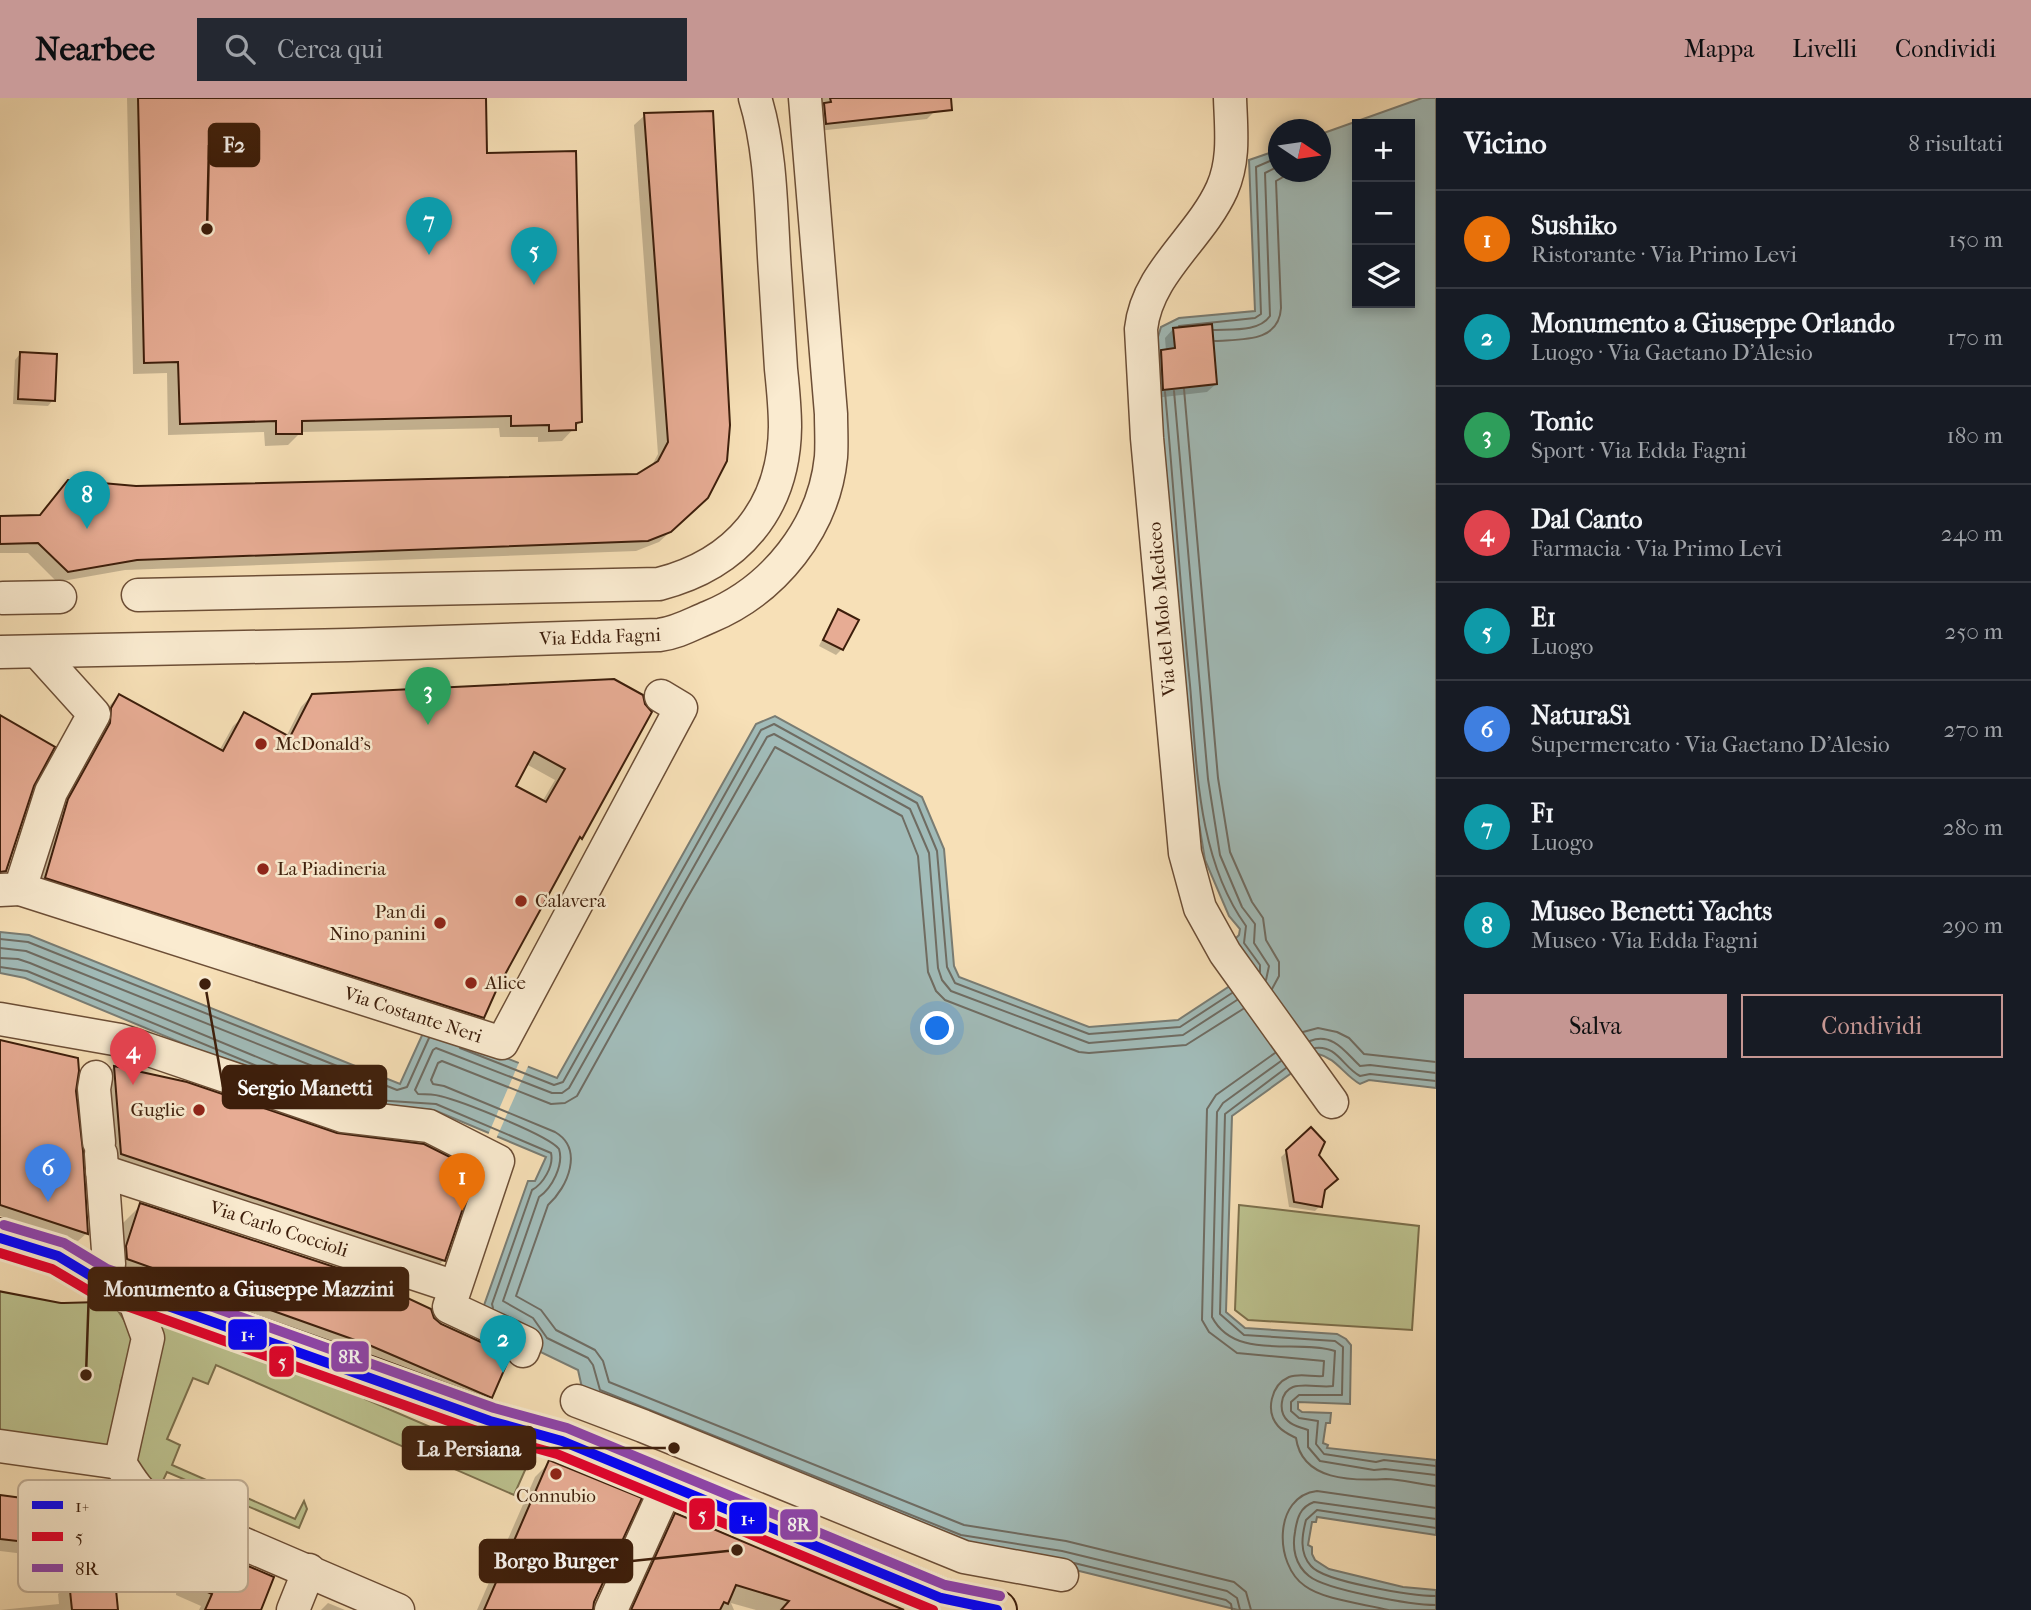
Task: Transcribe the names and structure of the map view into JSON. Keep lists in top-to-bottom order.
{
  "streets": {
    "street": [
      "Via del Molo Mediceo",
      "Via Edda Fagni",
      "Via Costante Neri",
      "Via Carlo Coccioli"
    ]
  },
  "places": [
    "F2",
    "McDonald's",
    "La Piadineria",
    "Calavera",
    "Pan di Nino panini",
    "Alice",
    "Sergio Manetti",
    "Guglie",
    "Monumento a Giuseppe Mazzini",
    "La Persiana",
    "Connubio",
    "Borgo Burger"
  ],
  "lines": ["transit line 8R", "transit line 1+", "transit line 5"],
  "legend": ["1+", "5", "8R"],
  "north": "right",
  "page": {
    "header": "Nearbee",
    "search": "Cerca qui",
    "nav": ["Mappa", "Livelli", "Condividi"],
    "heading": ["Vicino", "8 risultati"],
    "map_buttons": ["+", "−"],
    "list": [
      {
        "mark": "1",
        "name": "Sushiko",
        "note": "Ristorante · Via Primo Levi",
        "value": "150 m"
      },
      {
        "mark": "2",
        "name": "Monumento a Giuseppe Orlando",
        "note": "Luogo · Via Gaetano D'Alesio",
        "value": "170 m"
      },
      {
        "mark": "3",
        "name": "Tonic",
        "note": "Sport · Via Edda Fagni",
        "value": "180 m"
      },
      {
        "mark": "4",
        "name": "Dal Canto",
        "note": "Farmacia · Via Primo Levi",
        "value": "240 m"
      },
      {
        "mark": "5",
        "name": "E1",
        "note": "Luogo",
        "value": "250 m"
      },
      {
        "mark": "6",
        "name": "NaturaSì",
        "note": "Supermercato · Via Gaetano D'Alesio",
        "value": "270 m"
      },
      {
        "mark": "7",
        "name": "F1",
        "note": "Luogo",
        "value": "280 m"
      },
      {
        "mark": "8",
        "name": "Museo Benetti Yachts",
        "note": "Museo · Via Edda Fagni",
        "value": "290 m"
      }
    ],
    "pins": [
      "7",
      "5",
      "8",
      "3",
      "4",
      "6",
      "1",
      "2"
    ],
    "buttons": ["Salva", "Condividi"]
  }
}
